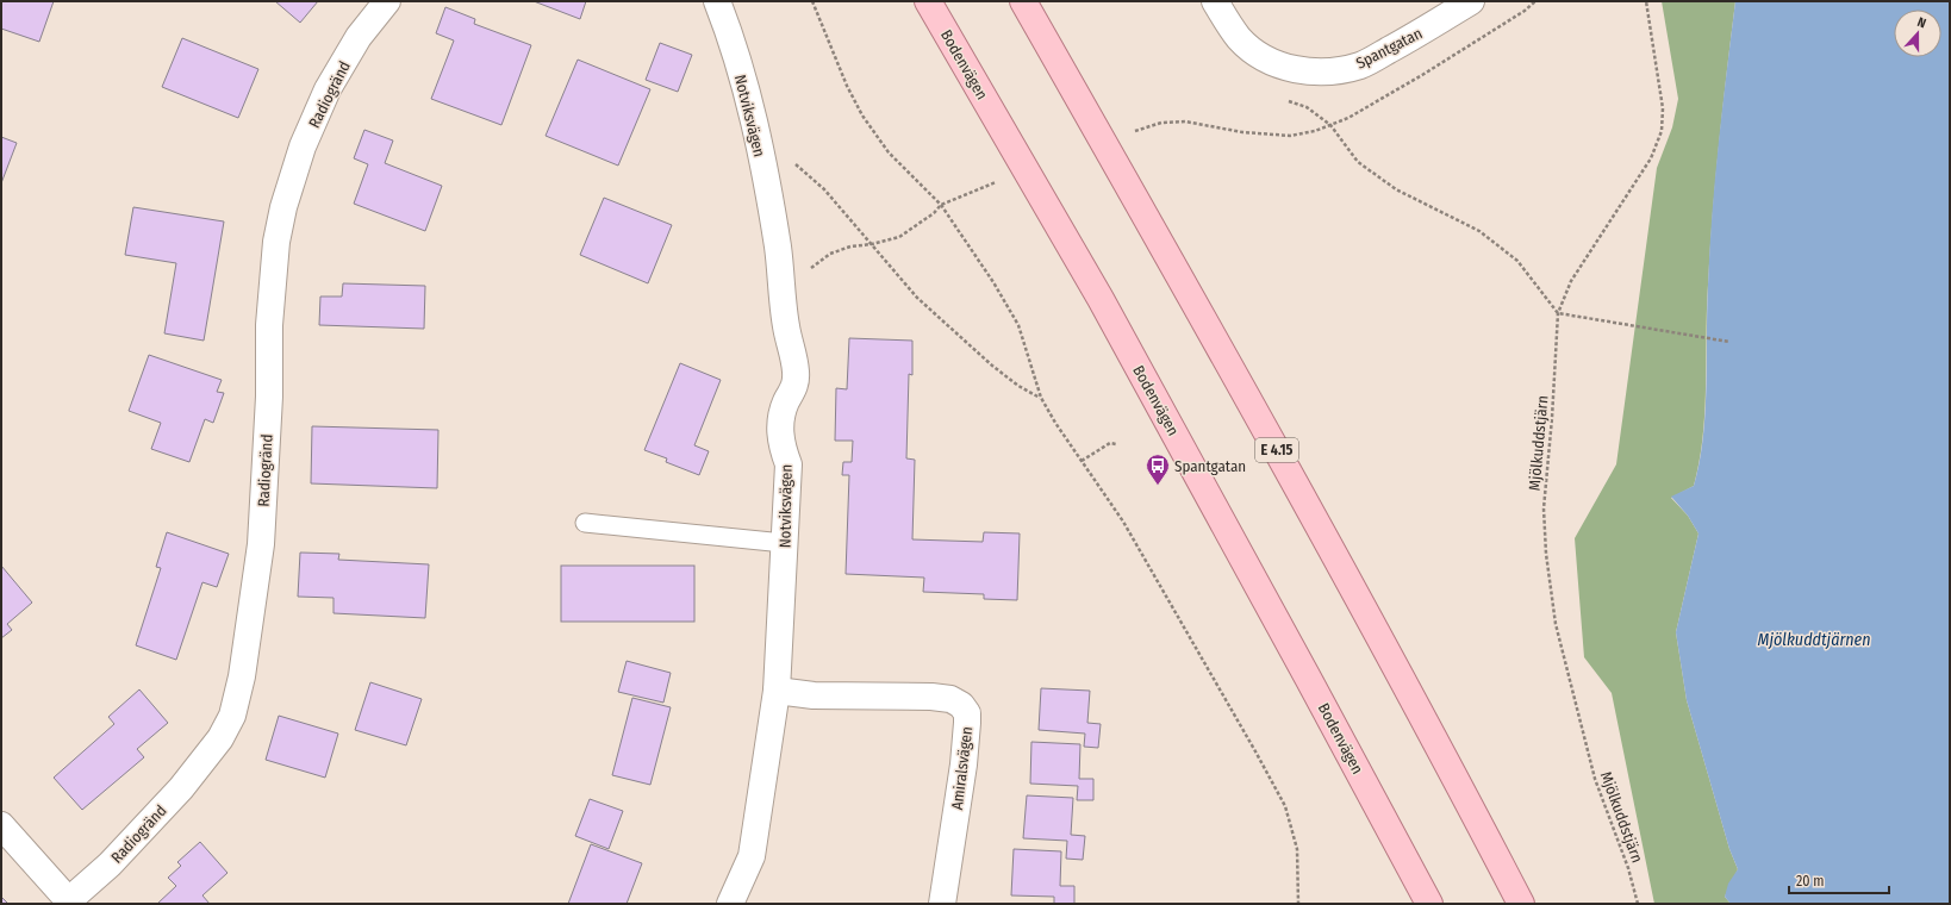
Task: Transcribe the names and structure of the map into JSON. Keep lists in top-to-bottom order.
{
  "streets": {
    "main road": ["Bodenvägen", "E 4.15"],
    "street": [
      "Spantgatan",
      "Radiogränd",
      "Notviksvägen",
      "Amiralsvägen"
    ],
    "path": ["Mjölkuddstjärn"]
  },
  "crossings": [
    ["Notviksvägen", "Amiralsvägen"]
  ],
  "water": ["Mjölkuddtjärnen"],
  "places": {
    "bus stop": ["Spantgatan"]
  },
  "scale_bar": "20 m",
  "north": "top"
}
